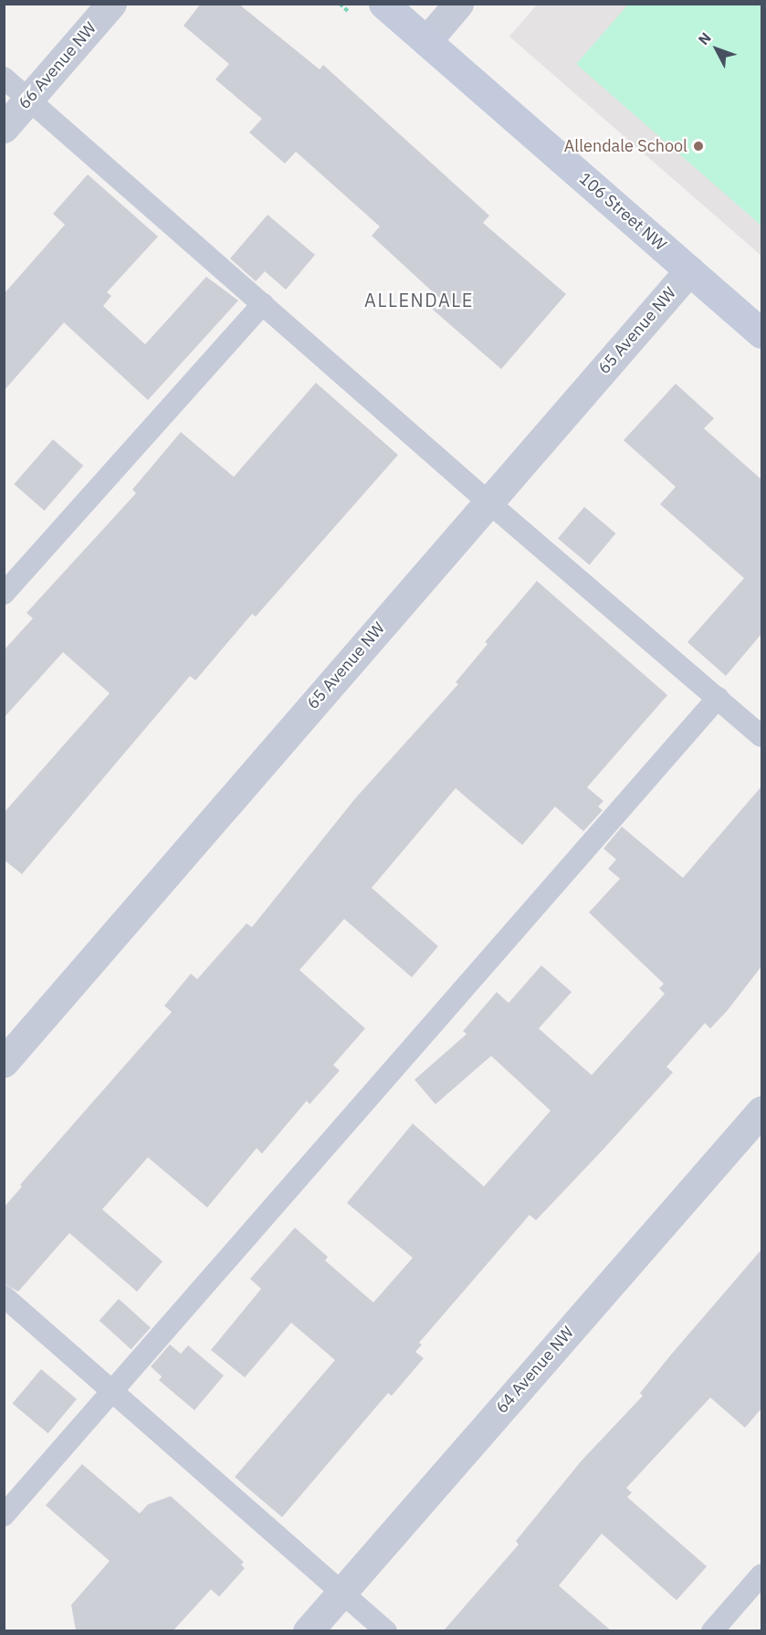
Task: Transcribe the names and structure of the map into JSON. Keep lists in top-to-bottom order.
{
  "streets": {
    "street": [
      "66 Avenue NW",
      "106 Street NW",
      "65 Avenue NW",
      "64 Avenue NW"
    ]
  },
  "crossings": [
    ["106 Street NW", "65 Avenue NW"]
  ],
  "districts": ["ALLENDALE"],
  "places": ["Allendale School"],
  "north": "top left"
}
